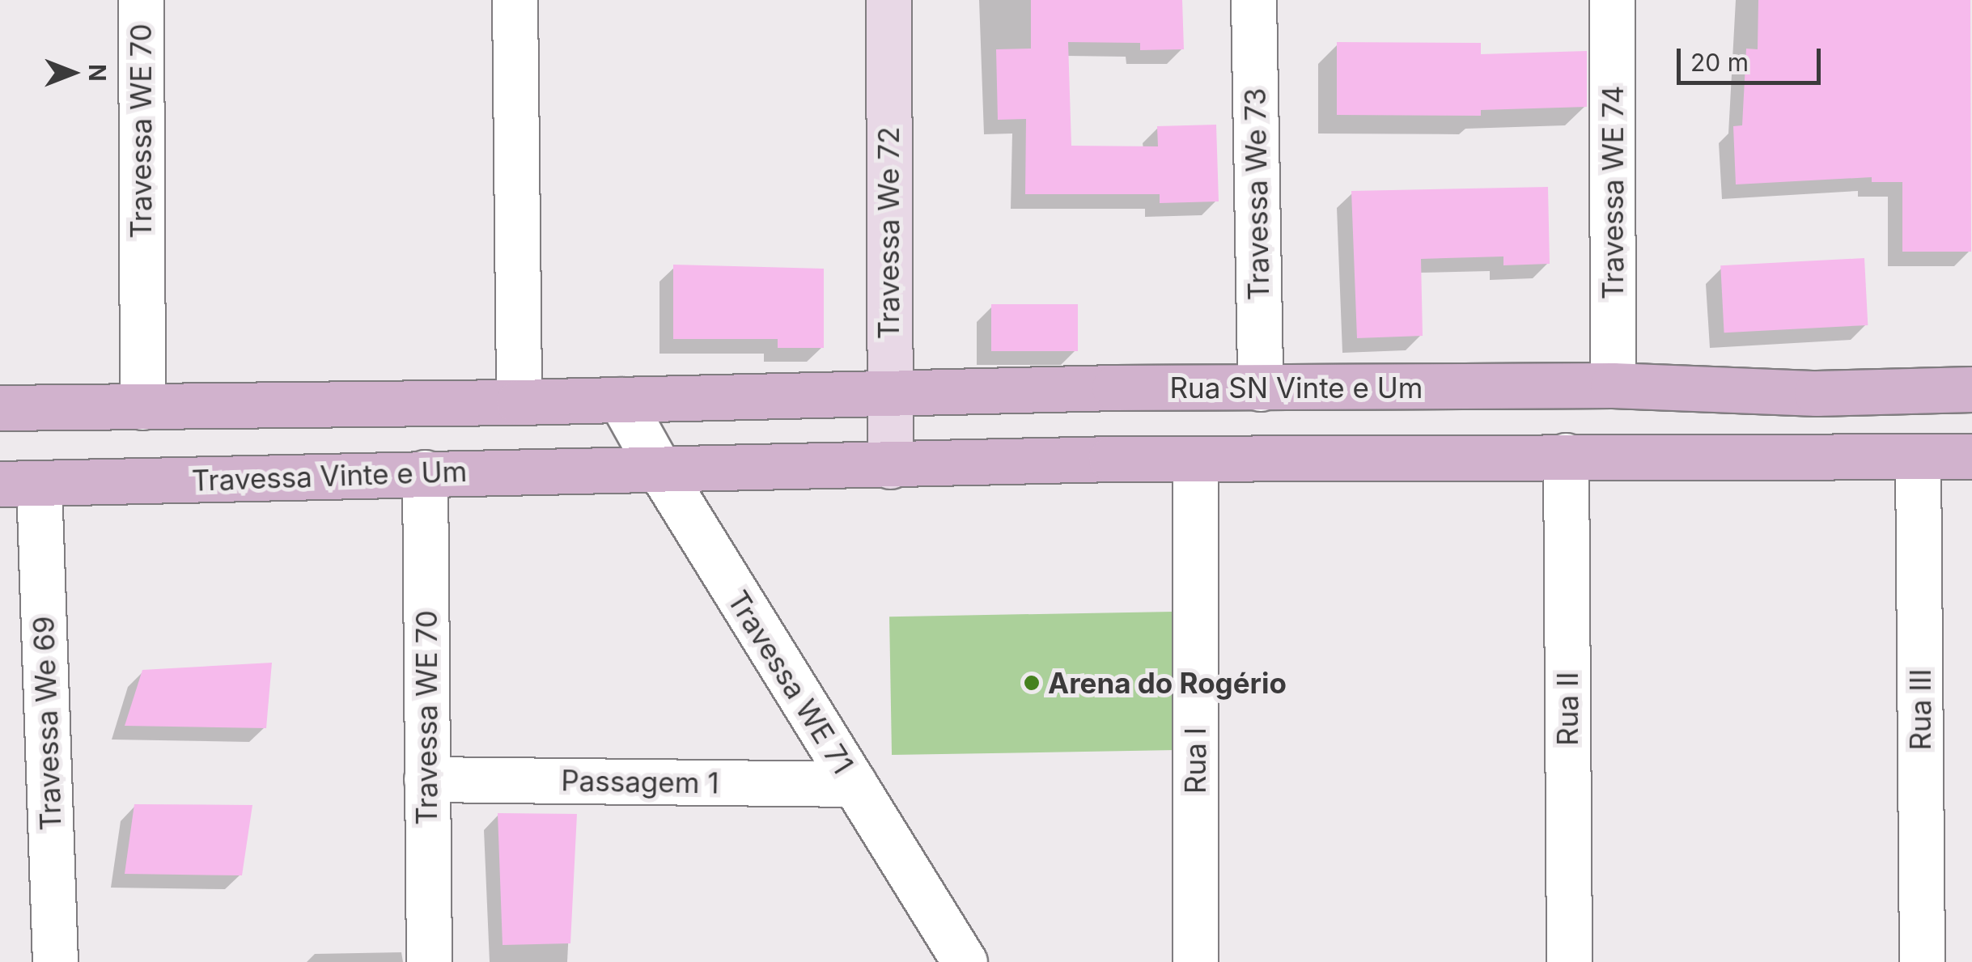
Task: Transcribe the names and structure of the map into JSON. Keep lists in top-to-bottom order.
{
  "streets": {
    "main road": ["Travessa We 72", "Rua SN Vinte e Um", "Travessa Vinte e Um"],
    "street": [
      "Travessa WE 70",
      "Travessa WE 74",
      "Travessa We 73",
      "Travessa WE 71",
      "Rua II",
      "Rua III",
      "Travessa We 69",
      "Rua I",
      "Passagem 1"
    ]
  },
  "crossings": [
    ["Travessa WE 70", "Travessa Vinte e Um"],
    ["Travessa WE 70", "Passagem 1"],
    ["Travessa WE 74", "Rua SN Vinte e Um"],
    ["Travessa We 73", "Rua SN Vinte e Um"],
    ["Travessa We 72", "Rua SN Vinte e Um"],
    ["Rua SN Vinte e Um", "Travessa WE 71"],
    ["Travessa Vinte e Um", "Travessa WE 71"],
    ["Travessa Vinte e Um", "Travessa We 69"],
    ["Travessa WE 71", "Passagem 1"]
  ],
  "places": ["Arena do Rogério"],
  "scale_bar": "20 m",
  "north": "right"
}
